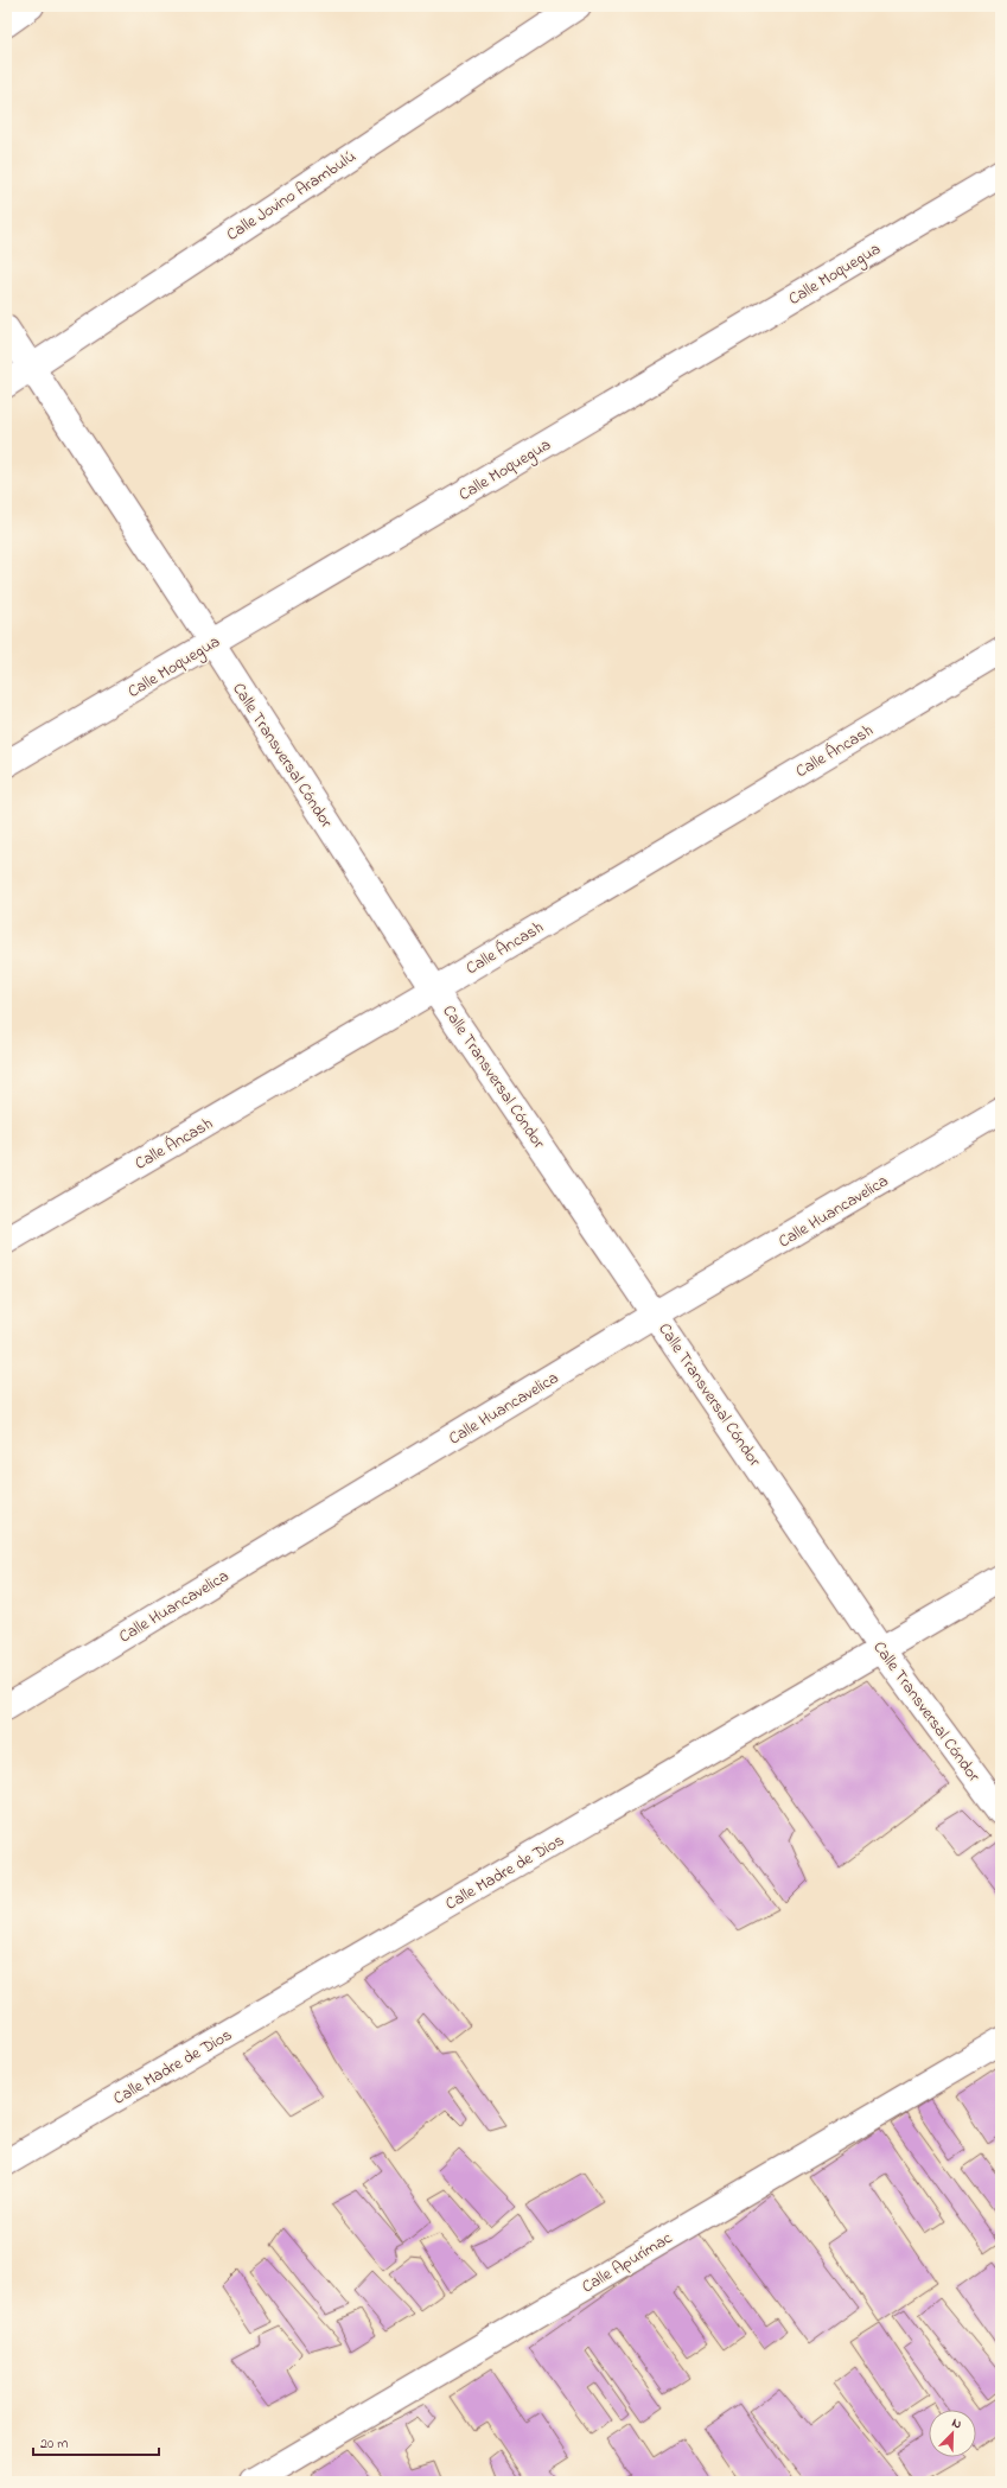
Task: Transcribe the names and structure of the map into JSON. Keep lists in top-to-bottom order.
{
  "streets": {
    "street": [
      "Calle Jovino Arambulú",
      "Calle Moquegua",
      "Calle Áncash",
      "Calle Transversal Cóndor",
      "Calle Huancavelica",
      "Calle Madre de Dios",
      "Calle Apurímac"
    ]
  },
  "crossings": [
    ["Calle Jovino Arambulú", "Calle Transversal Cóndor"],
    ["Calle Moquegua", "Calle Transversal Cóndor"],
    ["Calle Áncash", "Calle Transversal Cóndor"],
    ["Calle Transversal Cóndor", "Calle Huancavelica"],
    ["Calle Transversal Cóndor", "Calle Madre de Dios"]
  ],
  "scale_bar": "20 m",
  "north": "top right"
}
